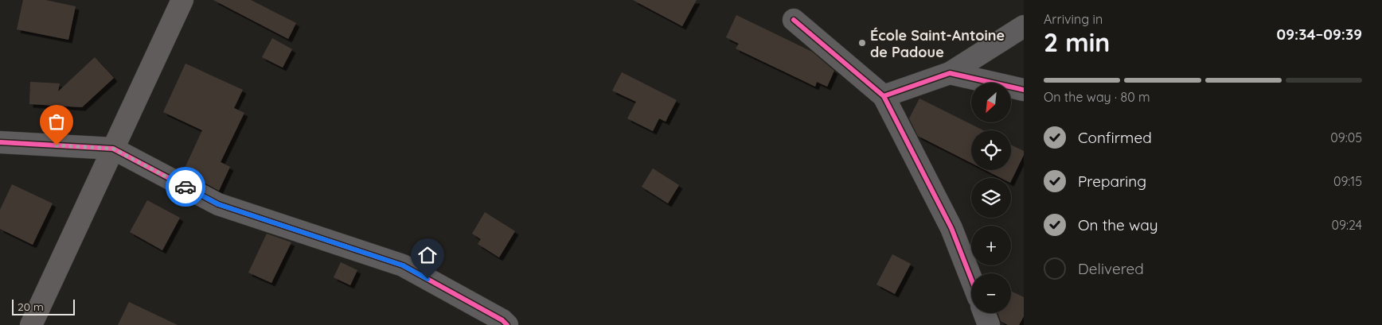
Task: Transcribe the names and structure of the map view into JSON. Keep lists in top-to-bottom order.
{
  "places": ["École Saint-Antoine de Padoue"],
  "scale_bar": "20 m",
  "north": "bottom left",
  "page": {
    "heading": ["2 min", "Arriving in", "09:34–09:39"],
    "bar": "On the way · 80 m",
    "map_buttons": ["+", "−"],
    "list": [
      ["Confirmed", "09:05"],
      ["Preparing", "09:15"],
      ["On the way", "09:24"],
      "Delivered"
    ],
    "scale": "20 m"
  }
}
